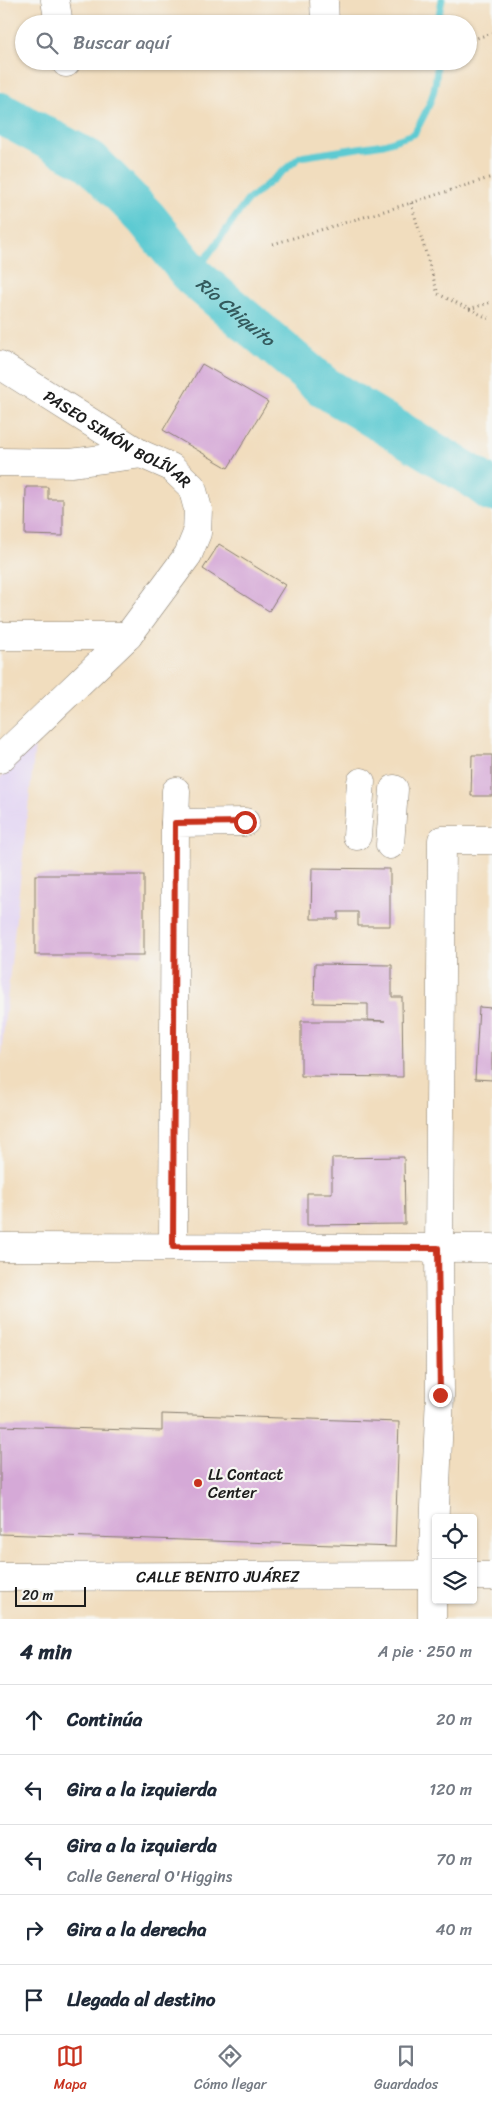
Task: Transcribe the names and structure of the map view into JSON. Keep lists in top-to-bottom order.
{
  "streets": {
    "street": ["PASEO SIMÓN BOLÍVAR", "CALLE BENITO JUÁREZ"]
  },
  "water": ["Río Chiquito"],
  "places": ["LL Contact Center"],
  "scale_bar": "20 m",
  "page": {
    "search": "Buscar aquí",
    "scale": "20 m",
    "heading": ["4 min", "A pie · 250 m"],
    "list": [
      ["Continúa", "20 m"],
      ["Gira a la izquierda", "120 m"],
      ["Gira a la izquierda", "Calle General O'Higgins", "70 m"],
      ["Gira a la derecha", "40 m"],
      "Llegada al destino"
    ],
    "nav": ["Mapa", "Cómo llegar", "Guardados"]
  }
}
